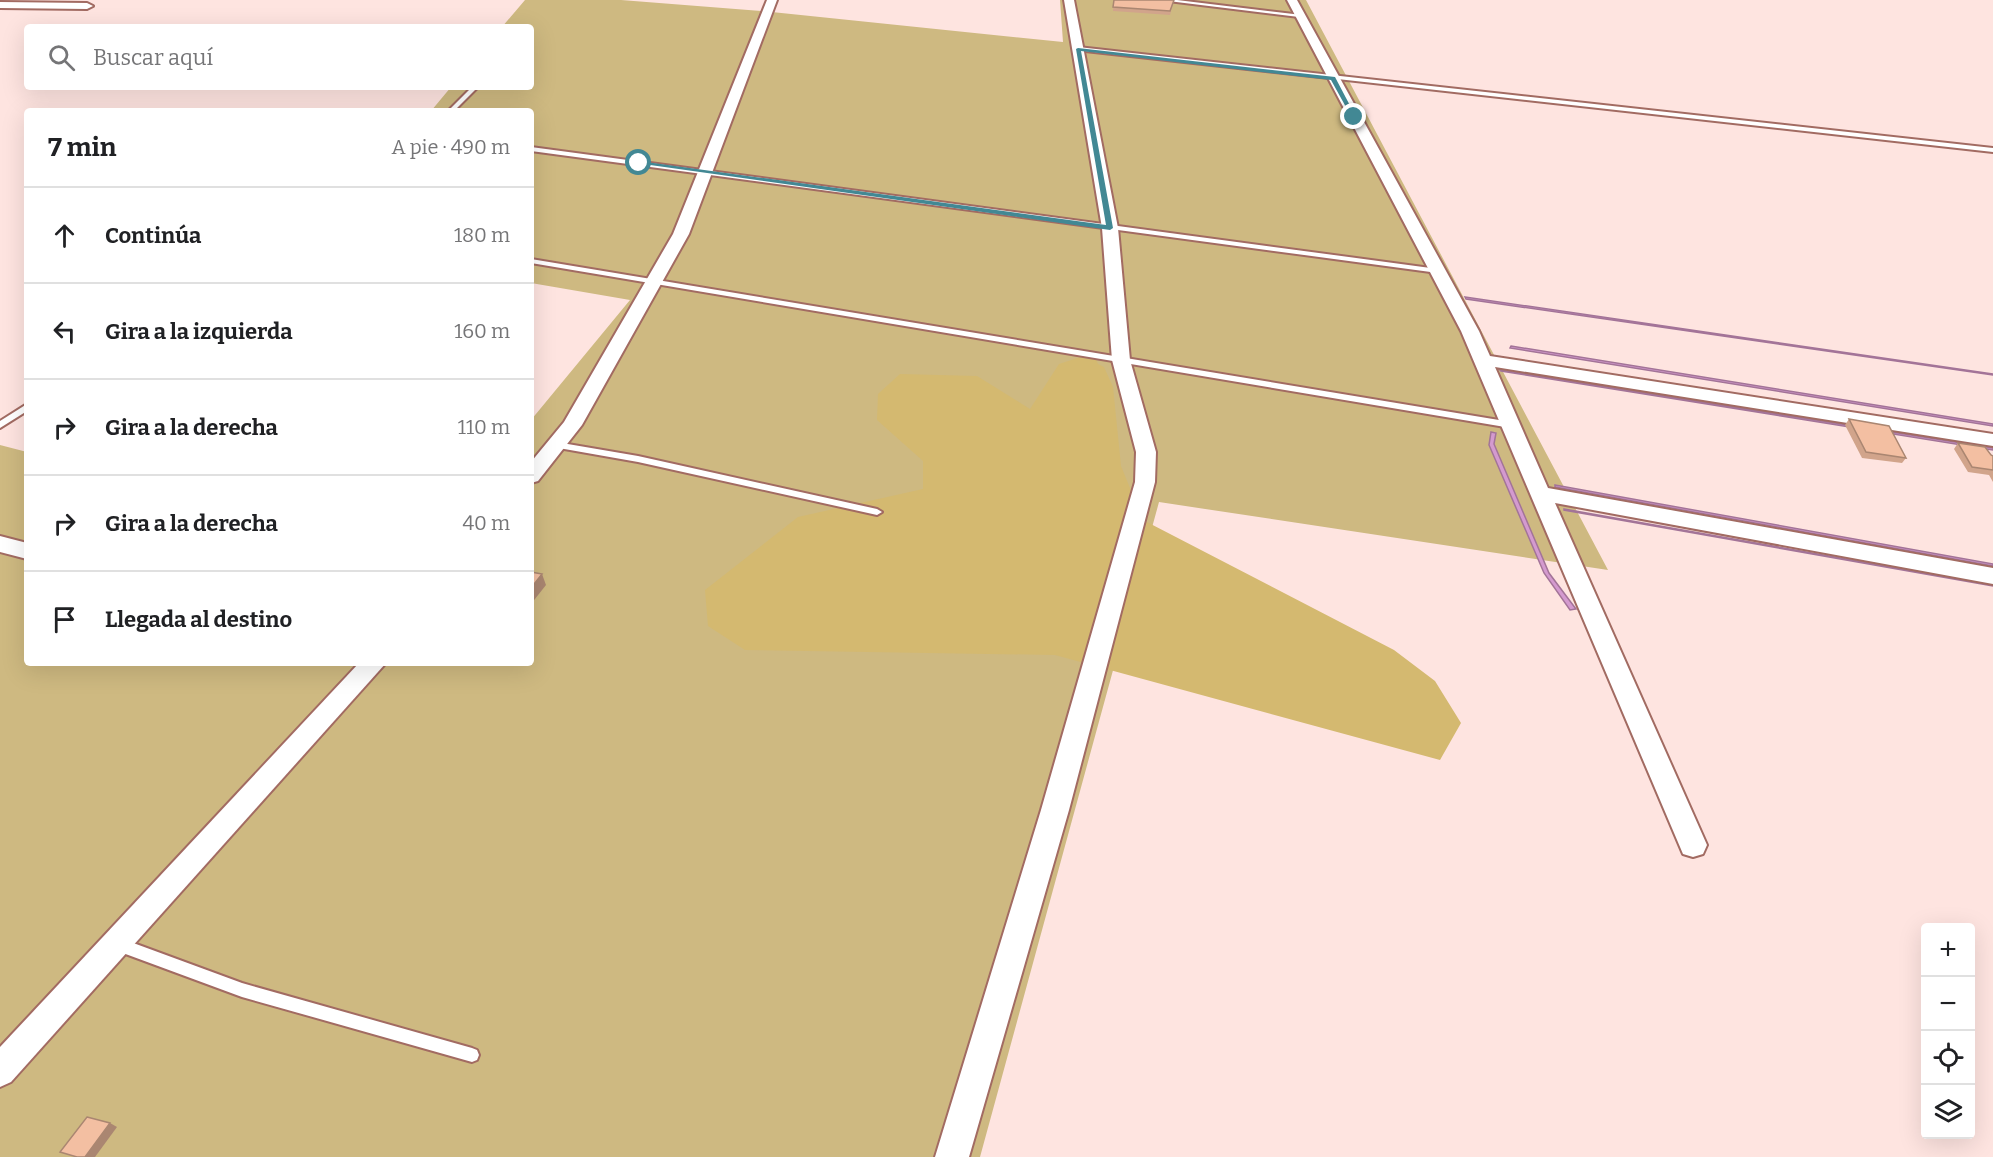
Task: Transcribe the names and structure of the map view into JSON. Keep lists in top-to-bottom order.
{
  "page": {
    "search": "Buscar aquí",
    "heading": ["7 min", "A pie · 490 m"],
    "list": [
      ["Continúa", "180 m"],
      ["Gira a la izquierda", "160 m"],
      ["Gira a la derecha", "110 m"],
      ["Gira a la derecha", "40 m"],
      "Llegada al destino"
    ],
    "map_buttons": ["+", "−"]
  }
}
